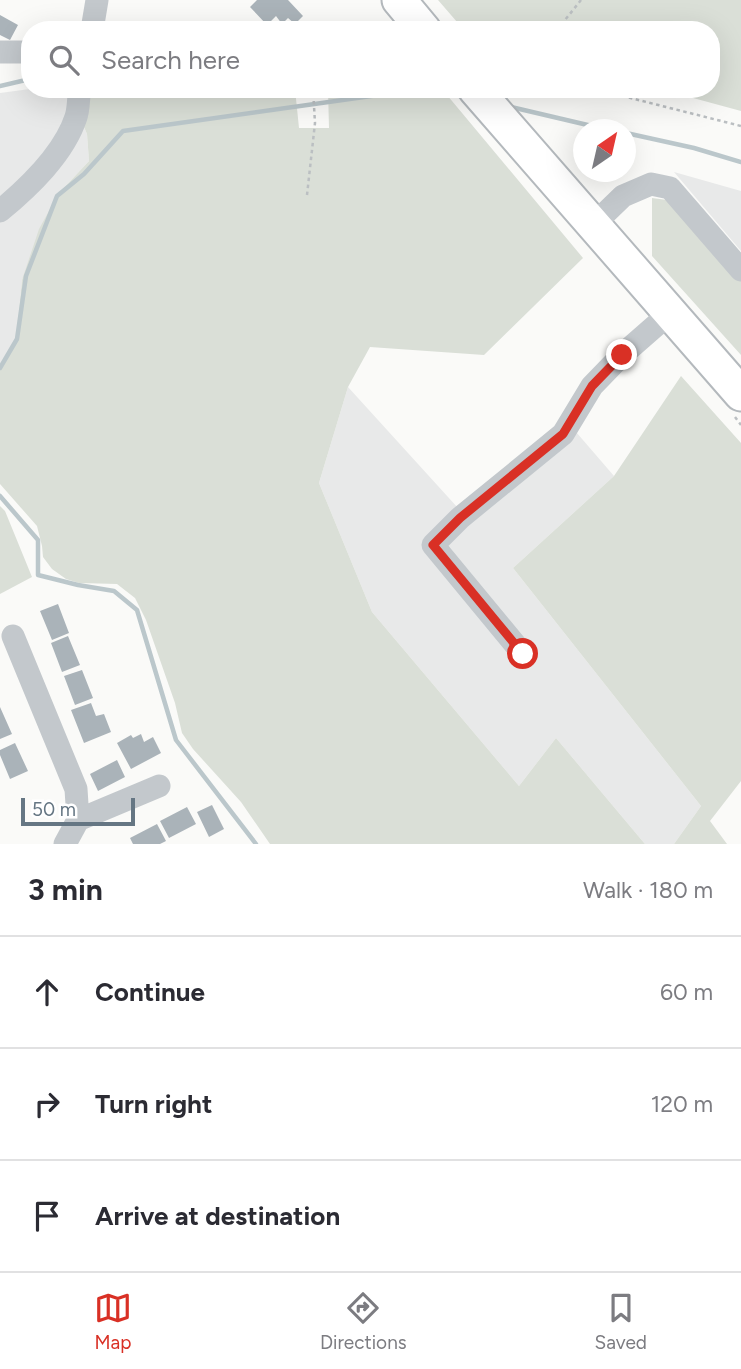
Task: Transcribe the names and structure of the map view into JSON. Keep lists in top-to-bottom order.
{
  "scale_bar": "50 m",
  "north": "top right",
  "page": {
    "search": "Search here",
    "scale": "50 m",
    "heading": ["3 min", "Walk · 180 m"],
    "list": [
      ["Continue", "60 m"],
      ["Turn right", "120 m"],
      "Arrive at destination"
    ],
    "nav": ["Map", "Directions", "Saved"]
  }
}
